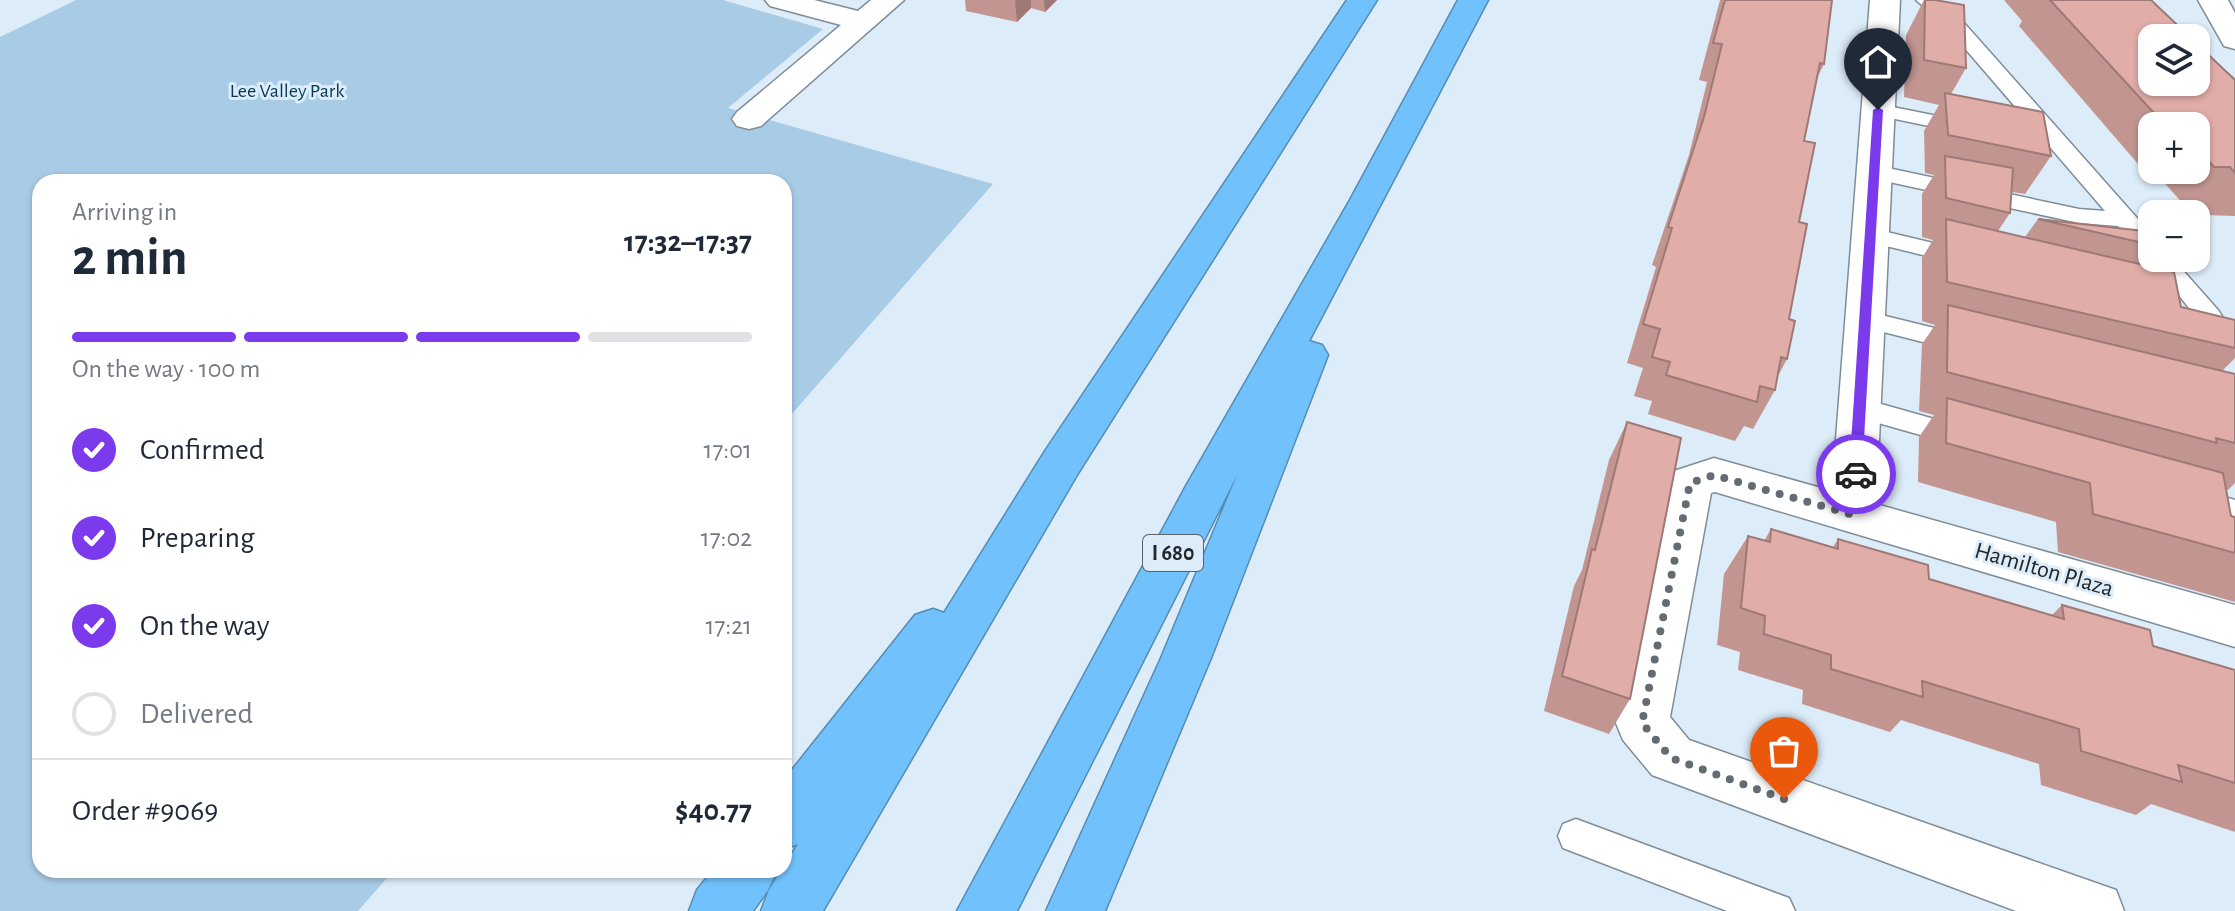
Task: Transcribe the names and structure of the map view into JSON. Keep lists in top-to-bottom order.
{
  "streets": {
    "highway": ["I 680"],
    "street": ["Hamilton Plaza"]
  },
  "parks": ["Lee Valley Park"],
  "page": {
    "map_buttons": ["+", "−"],
    "heading": ["2 min", "Arriving in", "17:32–17:37"],
    "panel": ["Order #9069", "$40.77"],
    "bar": "On the way · 100 m",
    "list": [
      ["Confirmed", "17:01"],
      ["Preparing", "17:02"],
      ["On the way", "17:21"],
      "Delivered"
    ]
  }
}
